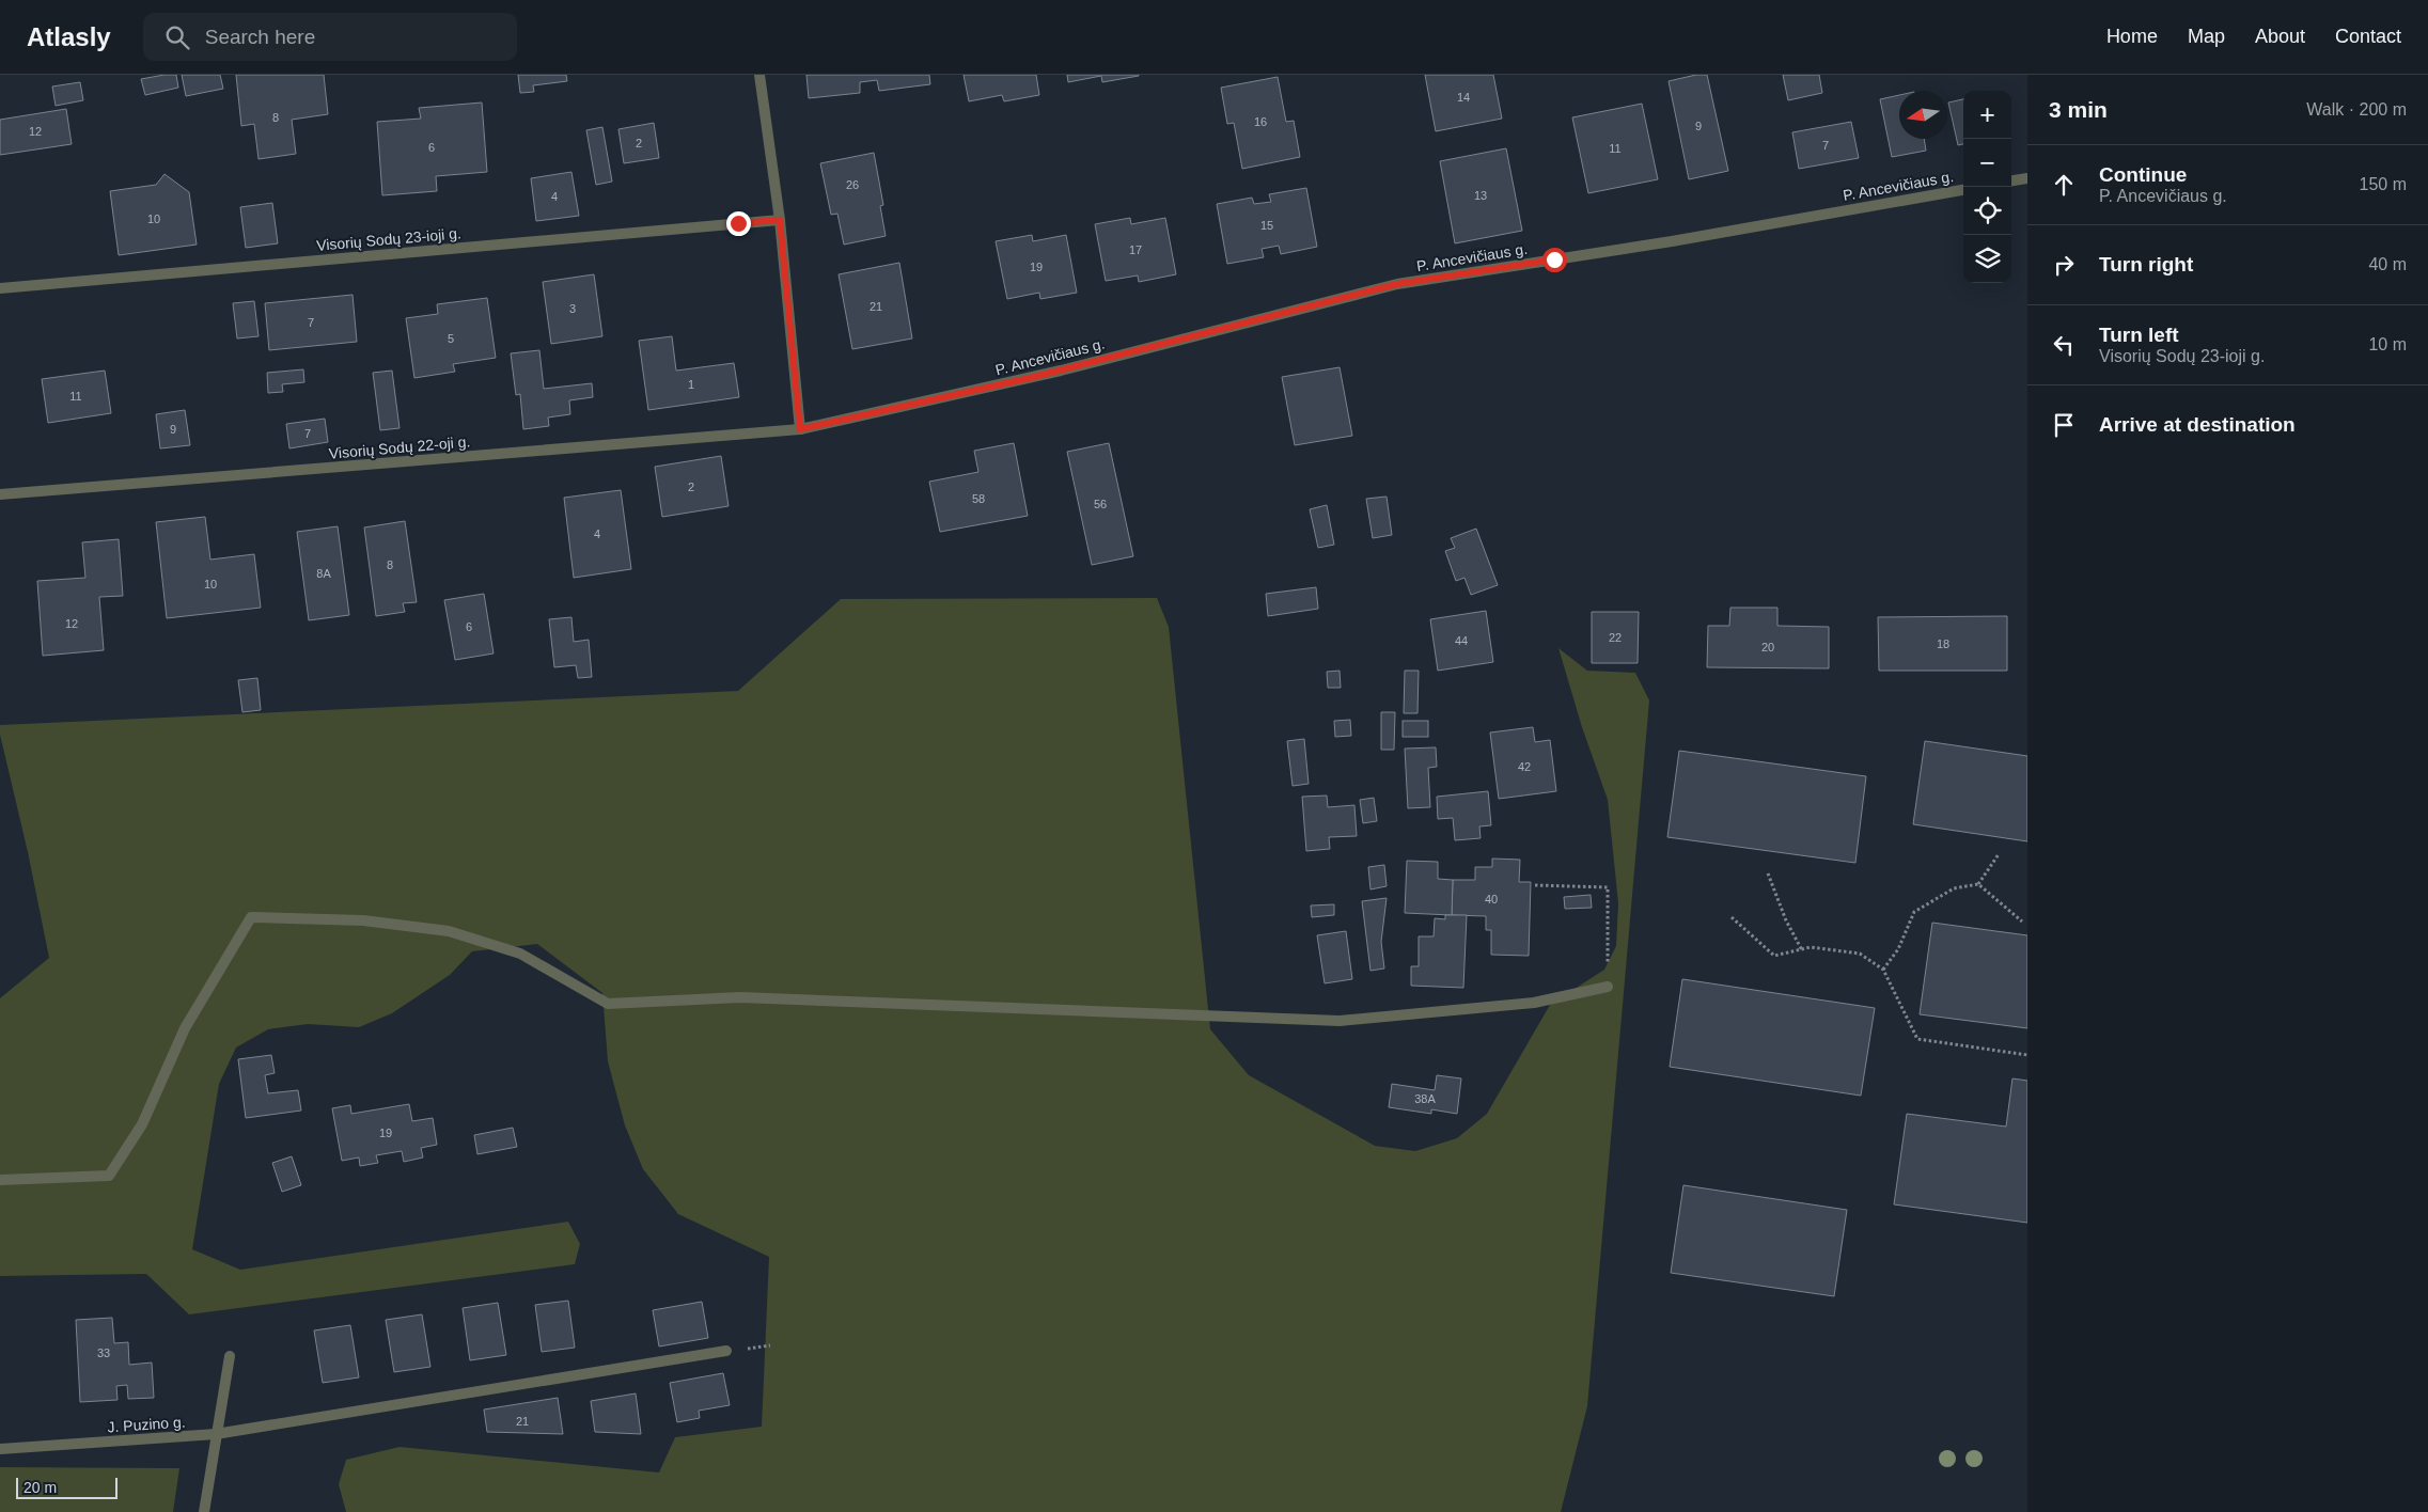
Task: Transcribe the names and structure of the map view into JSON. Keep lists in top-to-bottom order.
{
  "streets": {
    "street": [
      "P. Ancevičiaus g.",
      "Visorių Sodų 23-ioji g.",
      "Visorių Sodų 22-oji g.",
      "J. Puzino g."
    ]
  },
  "crossings": [
    ["P. Ancevičiaus g.", "Visorių Sodų 22-oji g."]
  ],
  "house_numbers": [
    "14",
    "8",
    "16",
    "9",
    "12",
    "2",
    "7",
    "6",
    "11",
    "26",
    "13",
    "4",
    "10",
    "15",
    "17",
    "19",
    "21",
    "3",
    "7",
    "5",
    "1",
    "11",
    "9",
    "7",
    "2",
    "58",
    "56",
    "4",
    "8",
    "8A",
    "10",
    "12",
    "6",
    "22",
    "44",
    "18",
    "20",
    "42",
    "40",
    "38A",
    "19",
    "33",
    "21"
  ],
  "scale_bar": "20 m",
  "north": "left",
  "page": {
    "header": "Atlasly",
    "search": "Search here",
    "nav": [
      "Home",
      "Map",
      "About",
      "Contact"
    ],
    "heading": ["3 min", "Walk · 200 m"],
    "map_buttons": ["+", "−"],
    "list": [
      ["Continue", "P. Ancevičiaus g.", "150 m"],
      ["Turn right", "40 m"],
      ["Turn left", "Visorių Sodų 23-ioji g.", "10 m"],
      "Arrive at destination"
    ],
    "scale": "20 m"
  }
}
